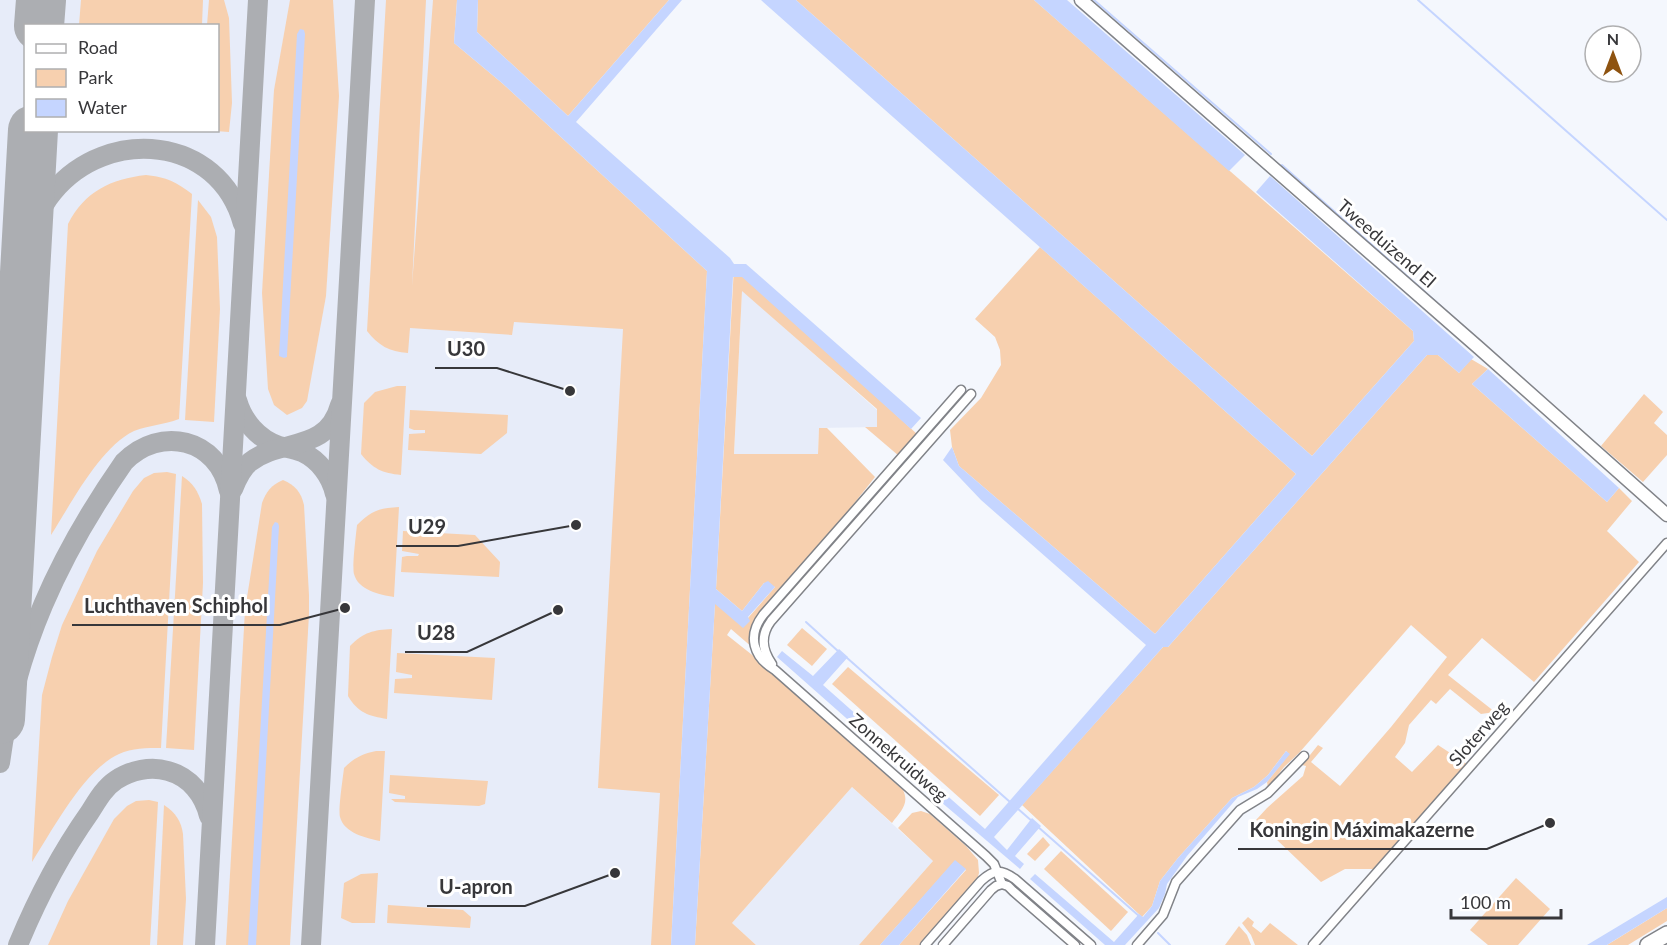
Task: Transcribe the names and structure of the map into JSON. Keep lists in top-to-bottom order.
{
  "streets": {
    "street": ["Tweeduizend El", "Sloterweg", "Zonnekruidweg"]
  },
  "places": [
    "U30",
    "U29",
    "Luchthaven Schiphol",
    "U28",
    "Koningin Máximakazerne",
    "U-apron"
  ],
  "legend": ["Road", "Park", "Water"],
  "scale_bar": "100 m",
  "north": "top"
}
